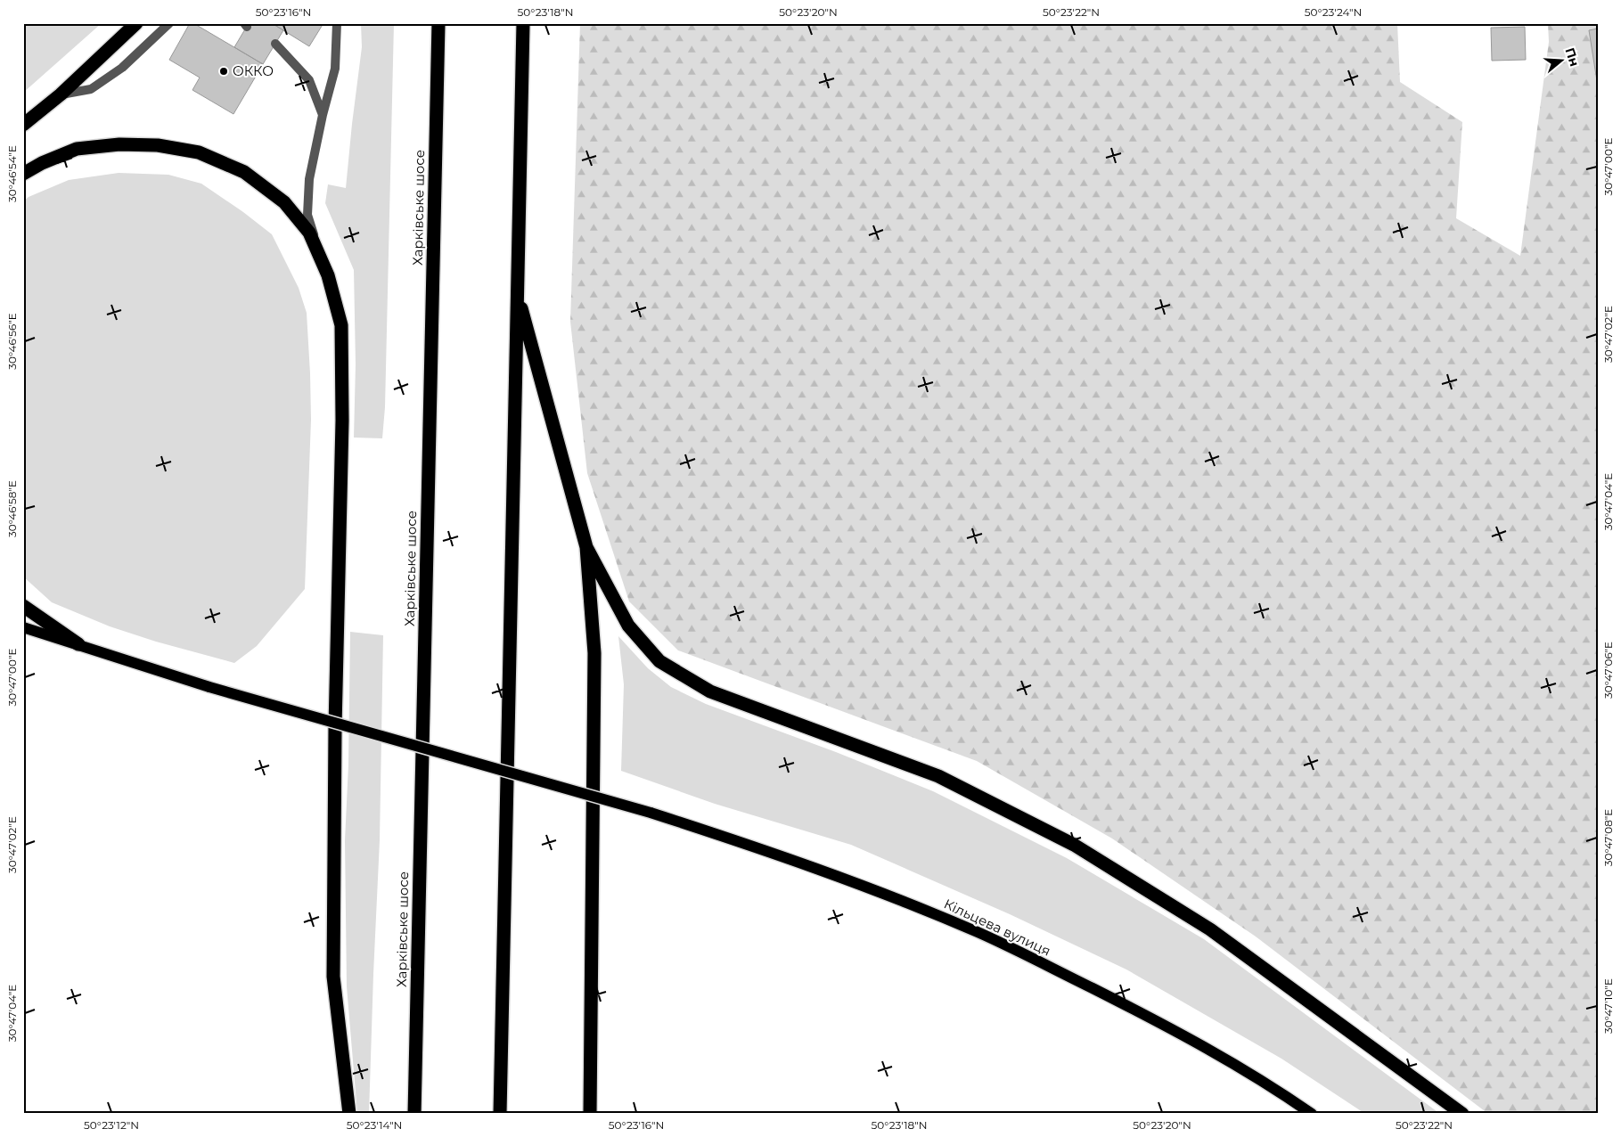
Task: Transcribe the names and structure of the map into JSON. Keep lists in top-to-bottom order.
{
  "streets": {
    "highway": ["Харківське шосе"],
    "main road": ["Кільцева вулиця"]
  },
  "places": ["ОККО"],
  "north": "right",
  "coordinates": [
    "50°23'16\"N",
    "50°23'18\"N",
    "50°23'20\"N",
    "50°23'22\"N",
    "50°23'24\"N",
    "30°47'00\"E",
    "30°46'54\"E",
    "30°47'02\"E",
    "30°46'56\"E",
    "30°47'04\"E",
    "30°46'58\"E",
    "30°47'06\"E",
    "30°47'08\"E",
    "30°47'10\"E",
    "50°23'12\"N",
    "50°23'14\"N"
  ]
}
